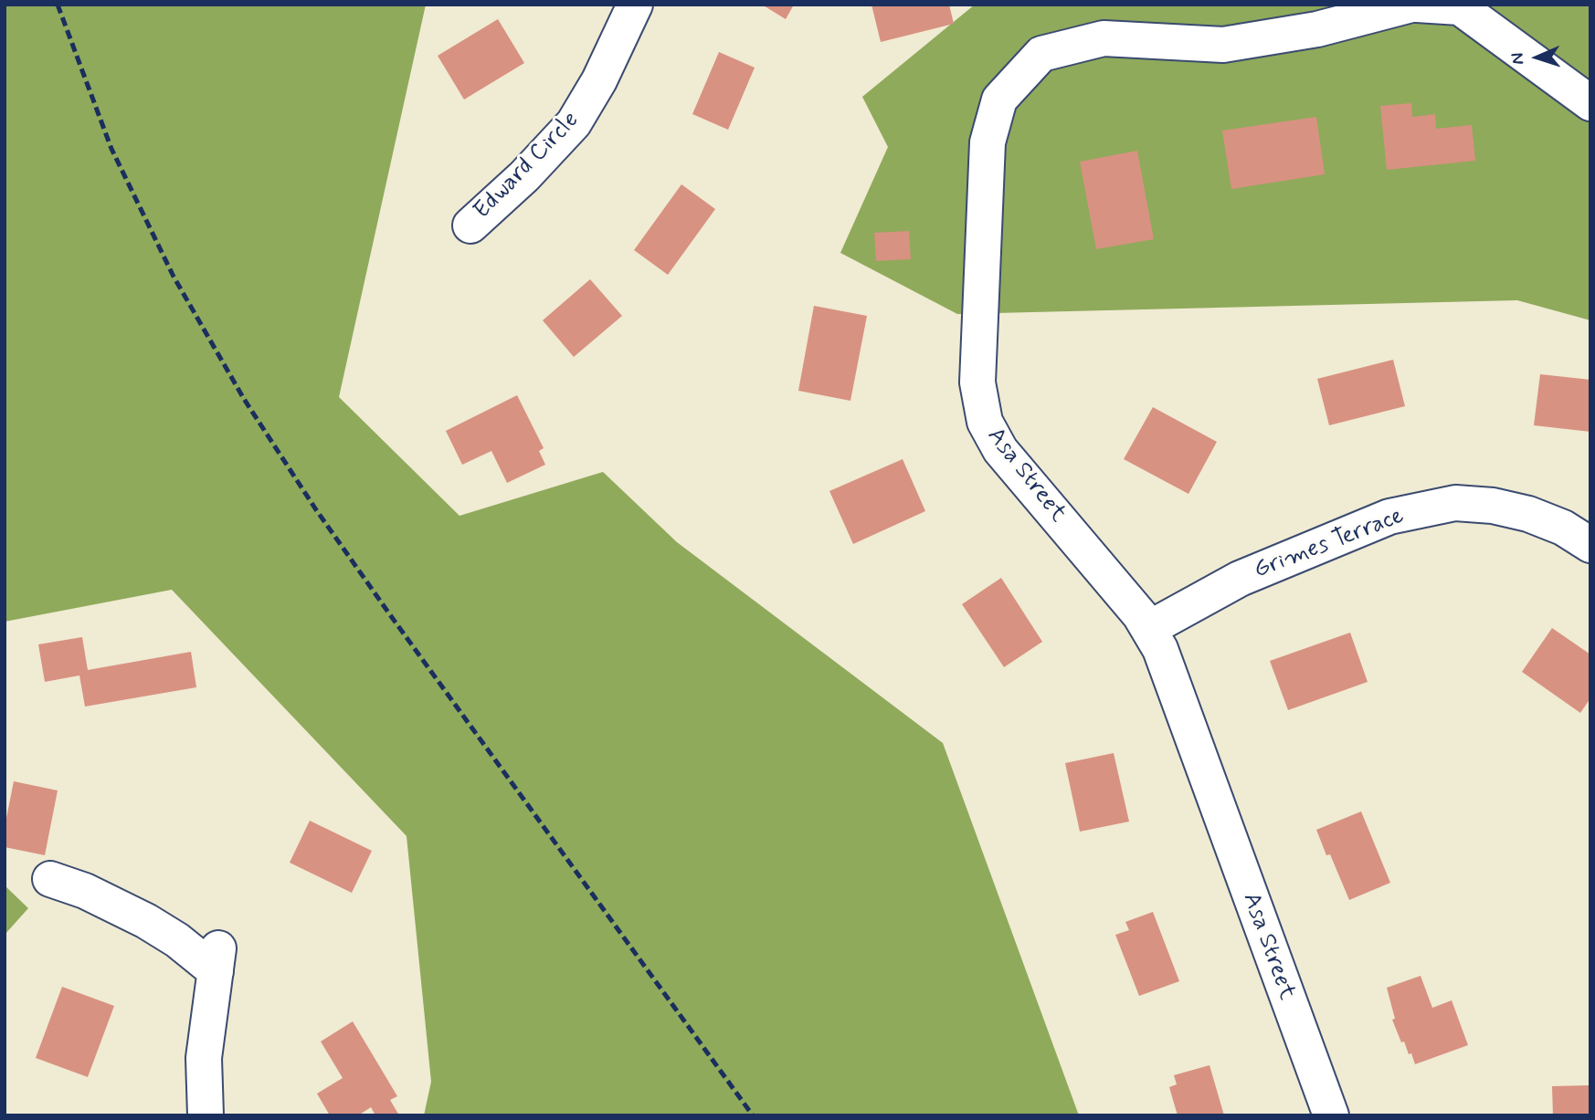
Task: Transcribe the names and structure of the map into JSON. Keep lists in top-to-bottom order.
{
  "streets": {
    "street": ["Edward Circle", "Asa Street", "Grimes Terrace"]
  },
  "crossings": [
    ["Asa Street", "Grimes Terrace"]
  ],
  "north": "left"
}
